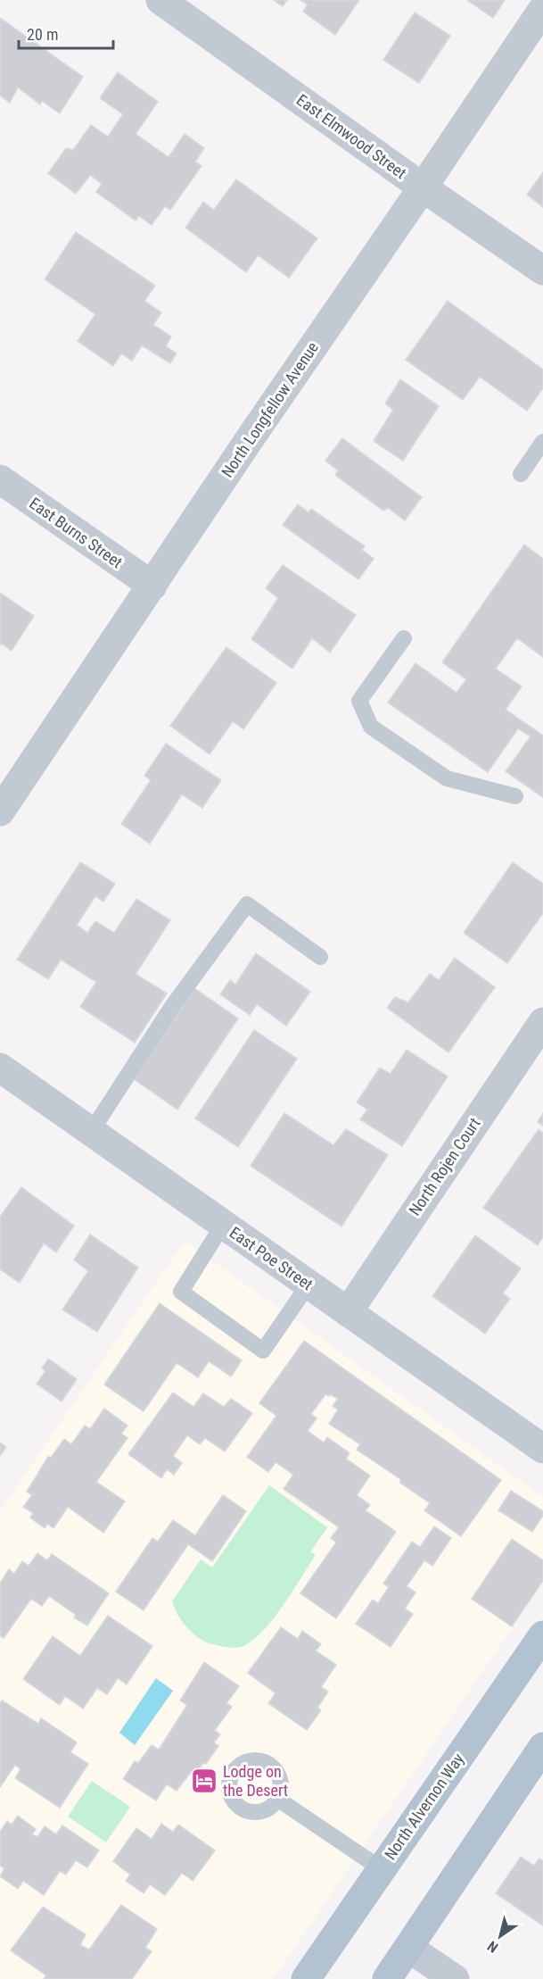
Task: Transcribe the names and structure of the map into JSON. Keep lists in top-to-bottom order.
{
  "streets": {
    "main road": ["North Alvernon Way"],
    "street": [
      "East Elmwood Street",
      "North Longfellow Avenue",
      "East Burns Street",
      "North Rojen Court",
      "East Poe Street"
    ]
  },
  "crossings": [
    ["East Elmwood Street", "North Longfellow Avenue"],
    ["North Longfellow Avenue", "East Burns Street"],
    ["North Rojen Court", "East Poe Street"]
  ],
  "places": {
    "hotel": ["Lodge on the Desert"]
  },
  "scale_bar": "20 m",
  "north": "bottom left"
}
